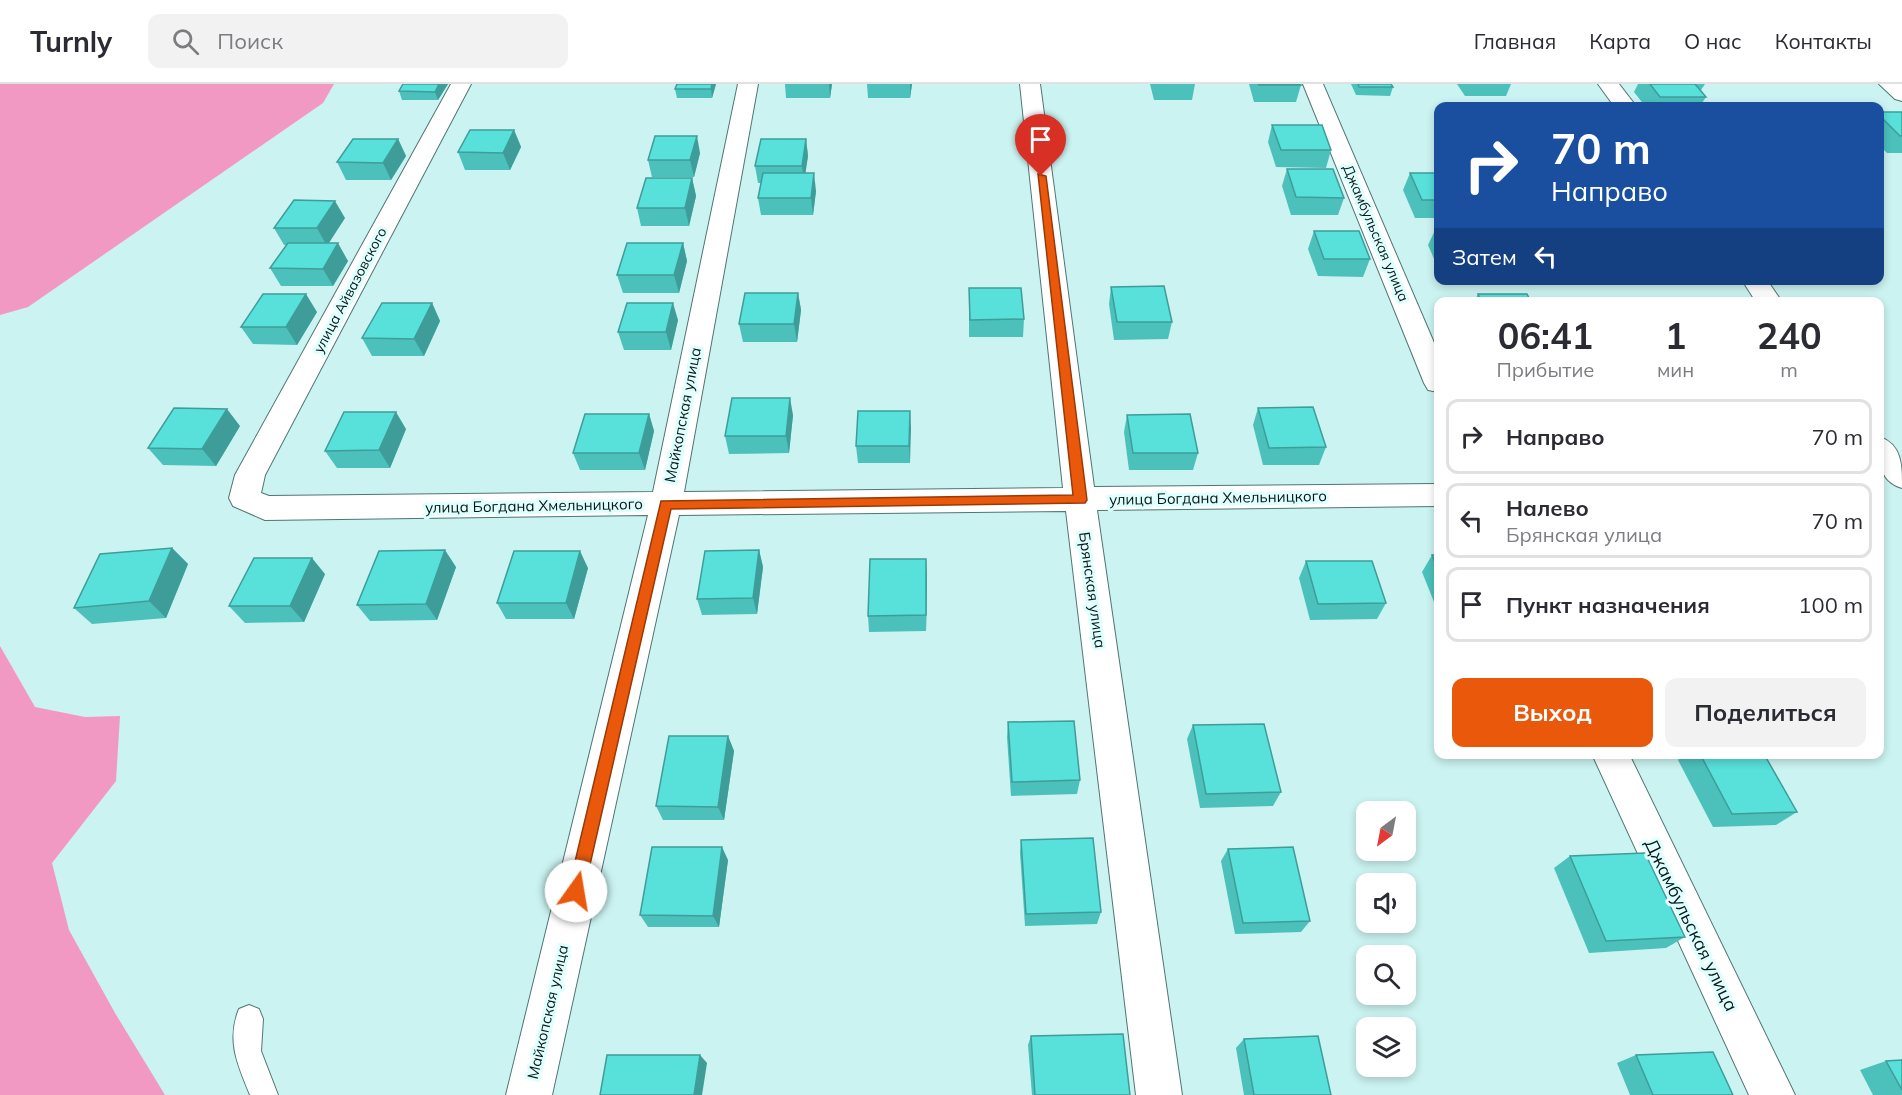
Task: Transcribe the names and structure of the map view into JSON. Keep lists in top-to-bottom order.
{
  "streets": {
    "street": [
      "Джамбульская улица",
      "улица Айвазовского",
      "Майкопская улица",
      "улица Богдана Хмельницкого",
      "Брянская улица"
    ]
  },
  "crossings": [
    ["улица Айвазовского", "улица Богдана Хмельницкого"],
    ["Майкопская улица", "улица Богдана Хмельницкого"],
    ["улица Богдана Хмельницкого", "Брянская улица"]
  ],
  "north": "bottom left",
  "page": {
    "header": "Turnly",
    "search": "Поиск",
    "nav": [
      "Главная",
      "Карта",
      "О нас",
      "Контакты"
    ],
    "turn": ["70 m", "Направо"],
    "then": "Затем",
    "eta": [
      "06:41",
      "Прибытие",
      "1",
      "мин",
      "240",
      "m"
    ],
    "list": [
      {
        "name": "Направо",
        "value": "70 m"
      },
      {
        "name": "Налево",
        "note": "Брянская улица",
        "value": "70 m"
      },
      {
        "name": "Пункт назначения",
        "value": "100 m"
      }
    ],
    "buttons": ["Выход", "Поделиться"]
  }
}
